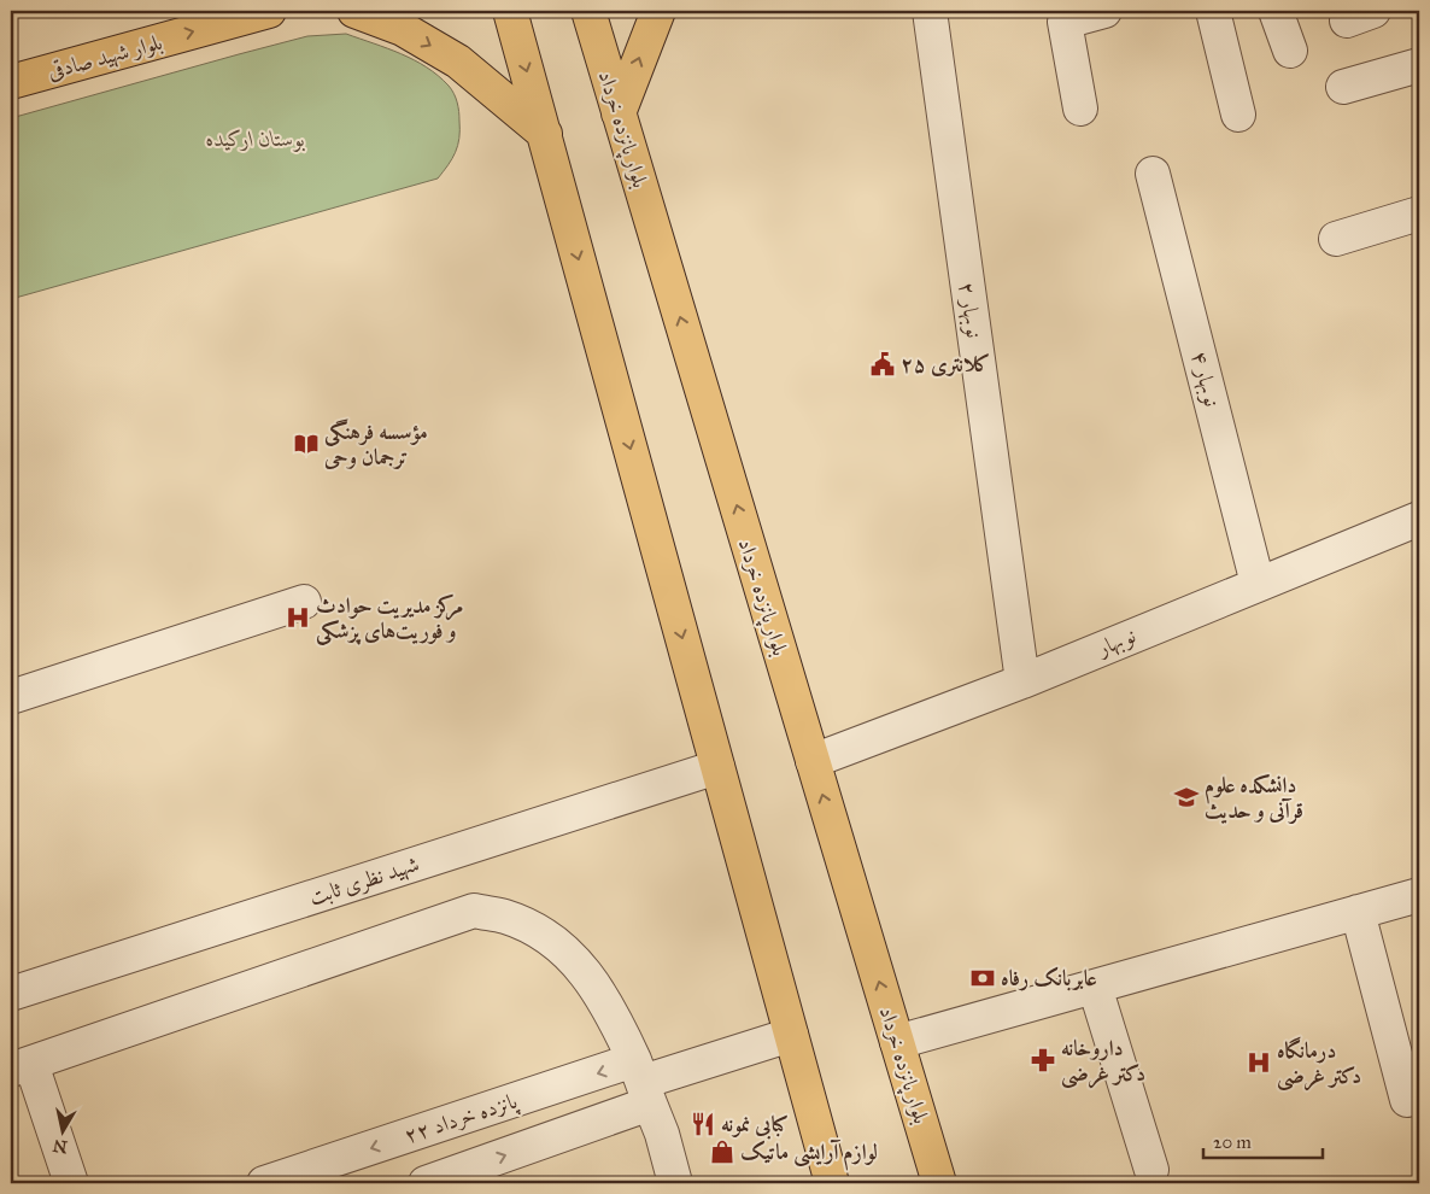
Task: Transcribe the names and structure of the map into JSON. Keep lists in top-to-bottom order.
{
  "streets": {
    "main road": ["بلوار شهید صادقی", "بلوار پانزده خرداد"],
    "street": [
      "نوبهار ۲",
      "نوبهار ۴",
      "نوبهار",
      "شهید نظری ثابت",
      "پانزده خرداد ۲۲"
    ]
  },
  "crossings": [
    ["بلوار پانزده خرداد", "نوبهار"],
    ["نوبهار ۲", "نوبهار"],
    ["نوبهار ۴", "نوبهار"]
  ],
  "one_way": ["بلوار شهید صادقی"],
  "parks": ["بوستان ارکیده"],
  "places": {
    "public building": ["کلانتری ۲۵"],
    "library": ["مؤسسه فرهنگی ترجمان وحی"],
    "hospital": ["مرکز مدیریت حوادث و فوریت‌های پزشکی", "درمانگاه دکتر غرضی"],
    "school or university": ["دانشکده علوم قرآنی و حدیث"],
    "bank": ["عابربانک رفاه"],
    "pharmacy": ["داروخانه دکتر غرضی"],
    "restaurant": ["کبابی نمونه"],
    "shop": ["لوازم آرایشی ماتیک"]
  },
  "scale_bar": "20 m",
  "north": "bottom"
}
